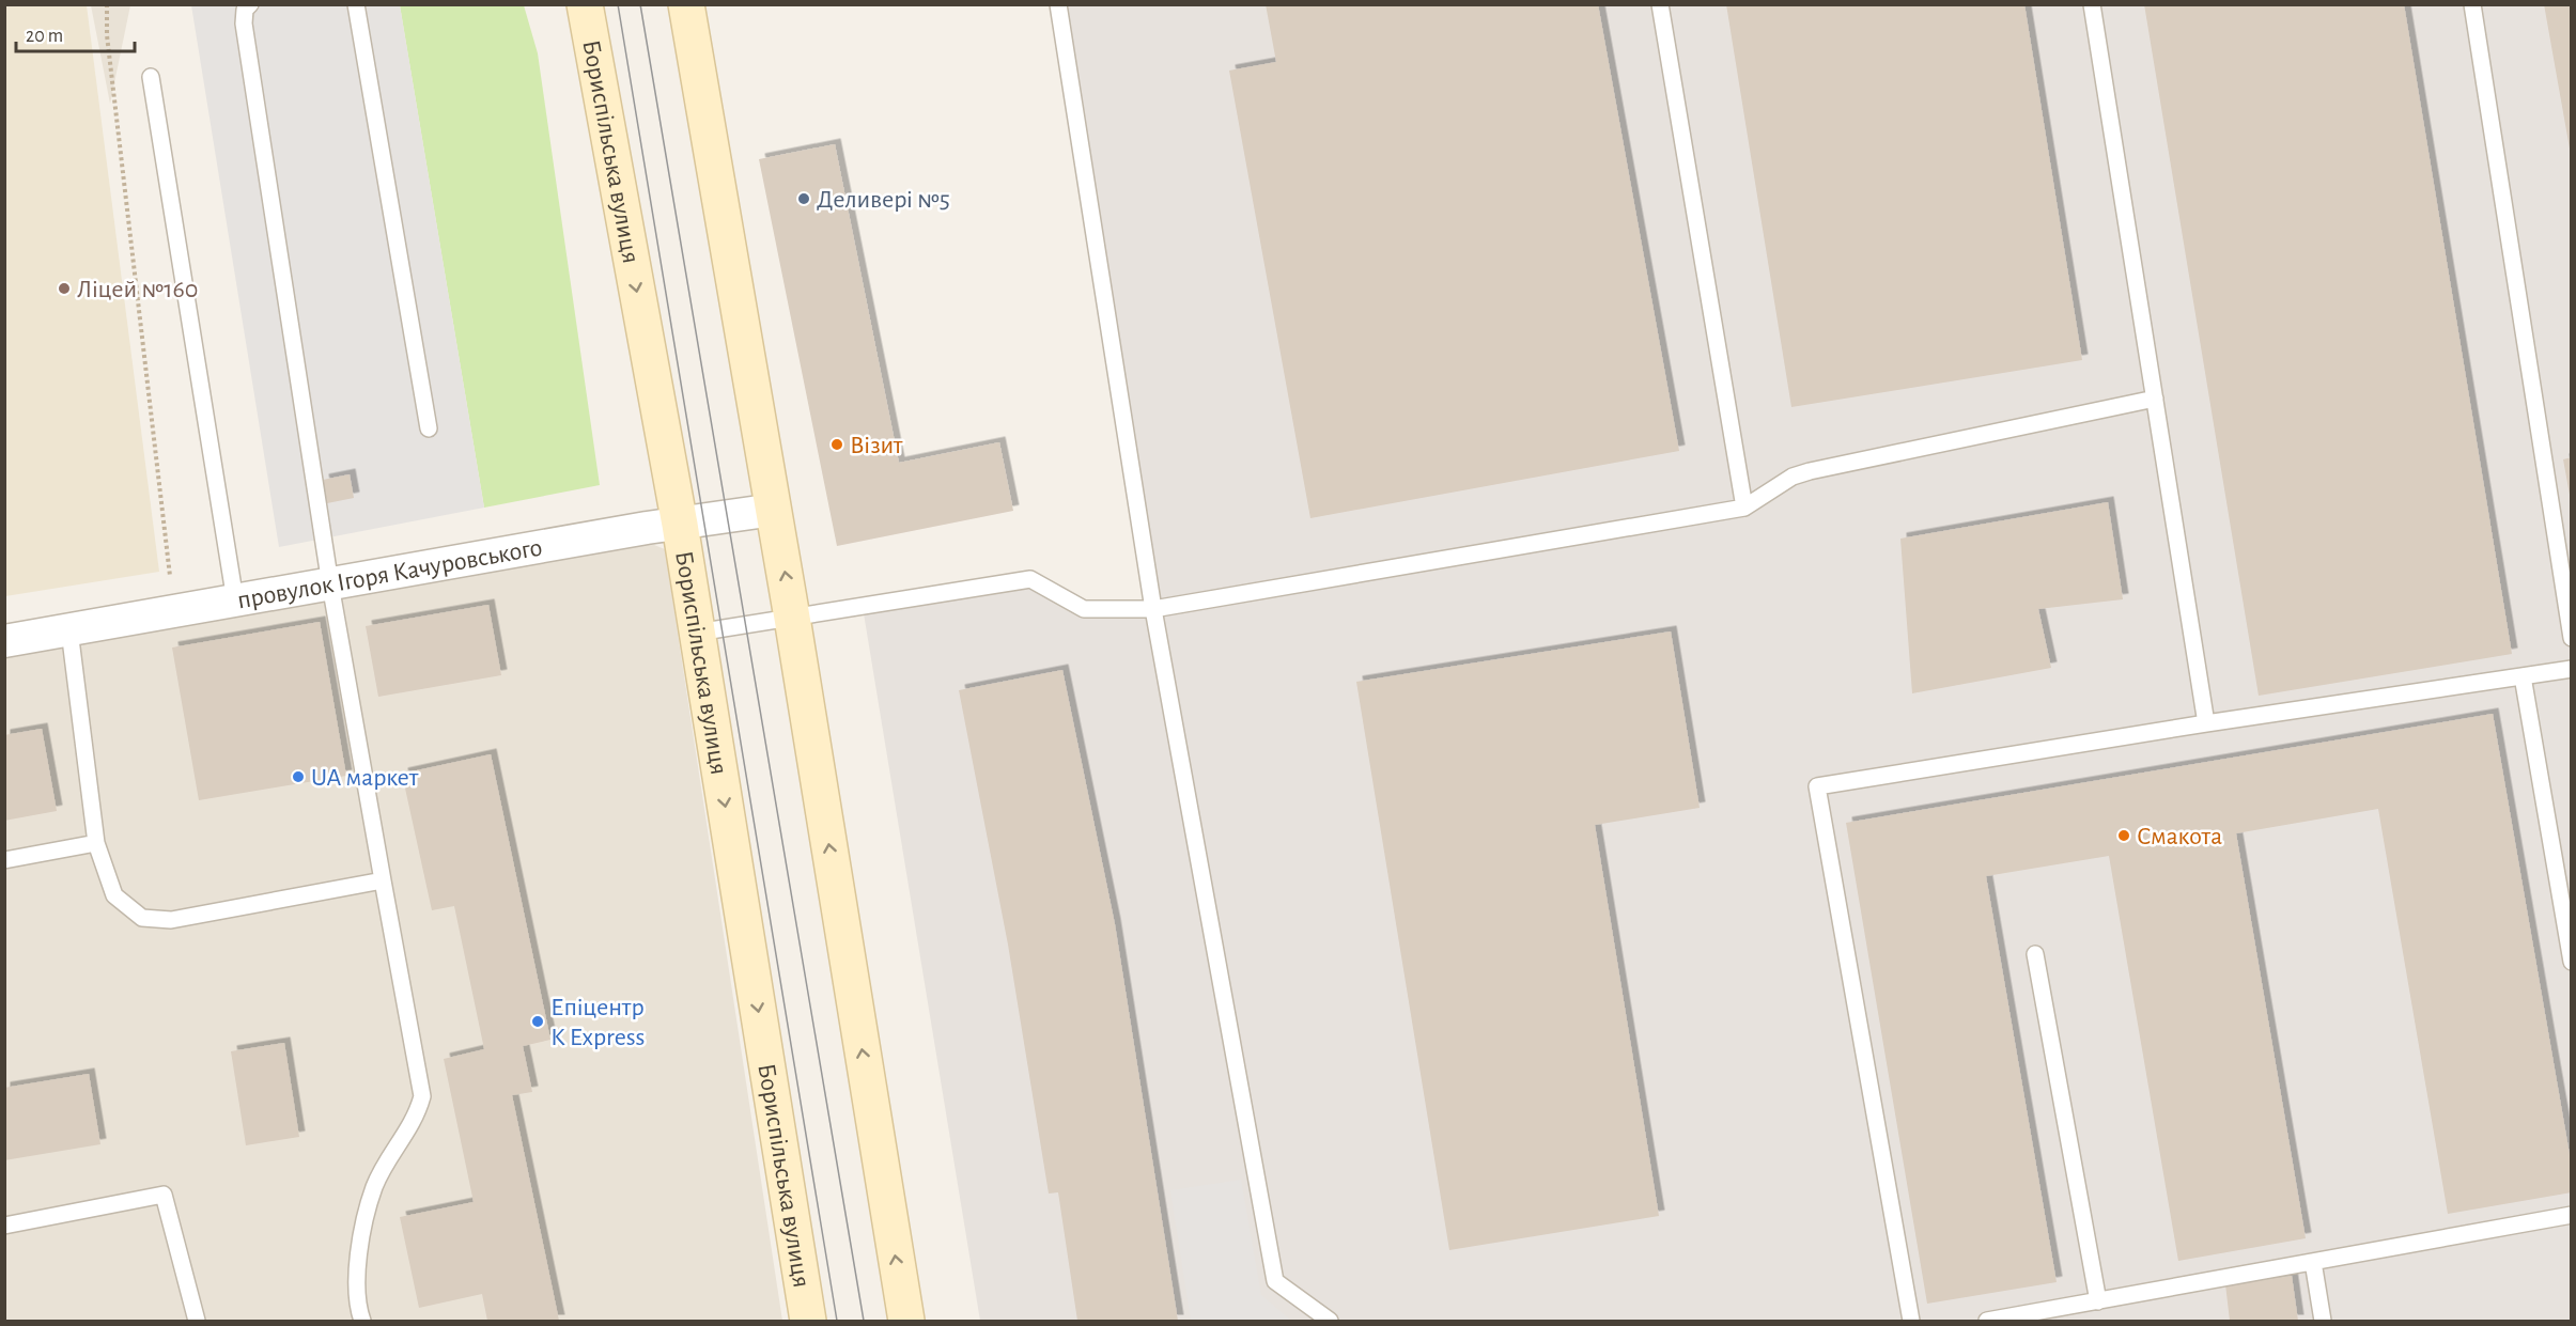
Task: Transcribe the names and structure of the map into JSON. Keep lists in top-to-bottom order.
{
  "streets": {
    "main road": ["Бориспільська вулиця"],
    "street": ["провулок Ігоря Качуровського"]
  },
  "crossings": [
    ["Бориспільська вулиця", "провулок Ігоря Качуровського"]
  ],
  "places": [
    "Деливері №5",
    "Ліцей №160",
    "Візит",
    "UA маркет",
    "Смакота",
    "Епіцентр К Express"
  ],
  "scale_bar": "20 m"
}
